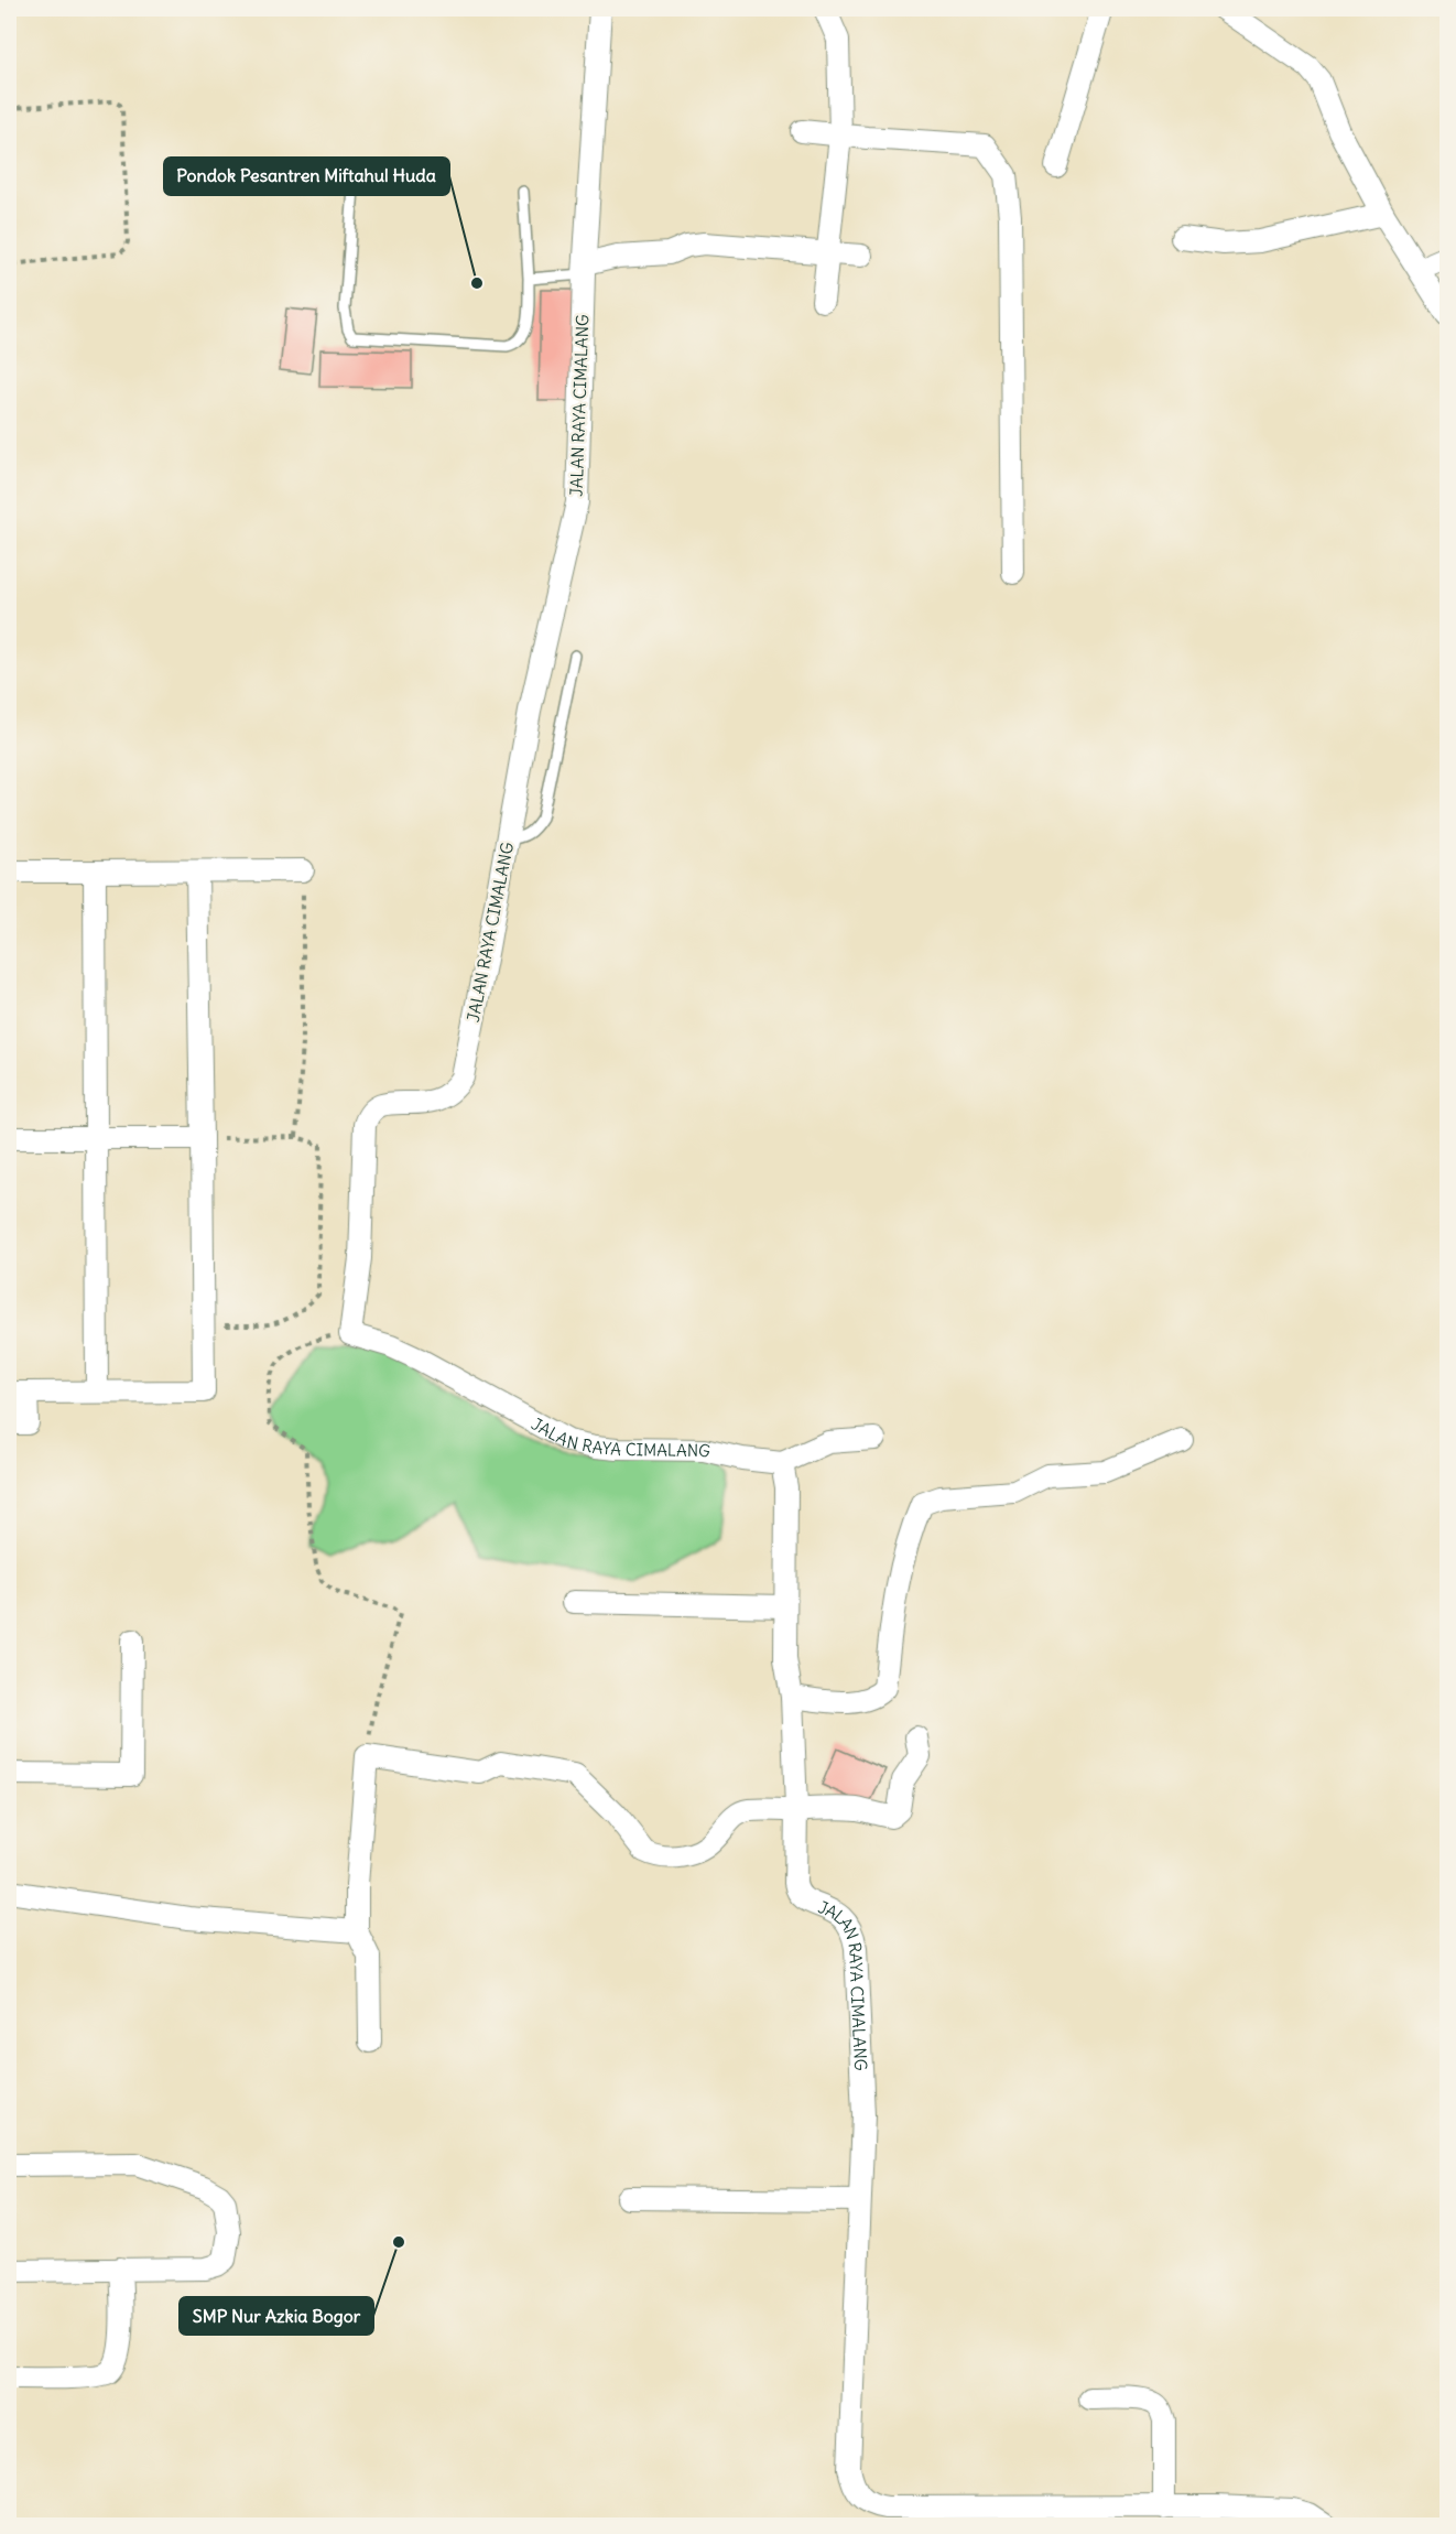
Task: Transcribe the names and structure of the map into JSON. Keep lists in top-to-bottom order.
{
  "streets": {
    "street": ["JALAN RAYA CIMALANG"]
  },
  "places": ["Pondok Pesantren Miftahul Huda", "SMP Nur Azkia Bogor"]
}
